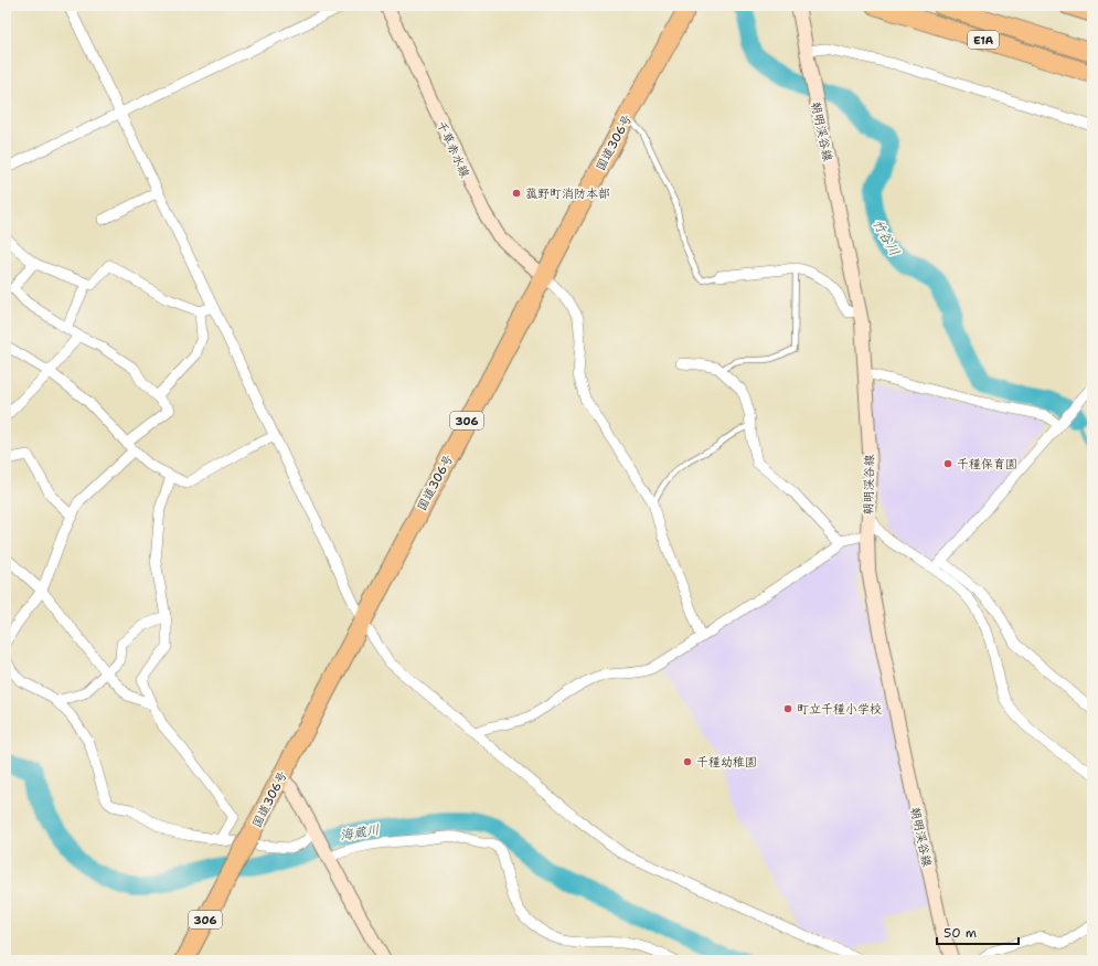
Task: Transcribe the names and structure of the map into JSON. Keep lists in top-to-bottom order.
{
  "streets": {
    "highway": ["E1A", "国道306号", "306"],
    "main road": ["朝明渓谷線", "千草赤水線"]
  },
  "crossings": [
    ["国道306号", "千草赤水線"]
  ],
  "water": ["竹谷川", "海蔵川"],
  "places": [
    "菰野町消防本部",
    "千種保育園",
    "町立千種小学校",
    "千種幼稚園"
  ],
  "scale_bar": "50 m"
}
